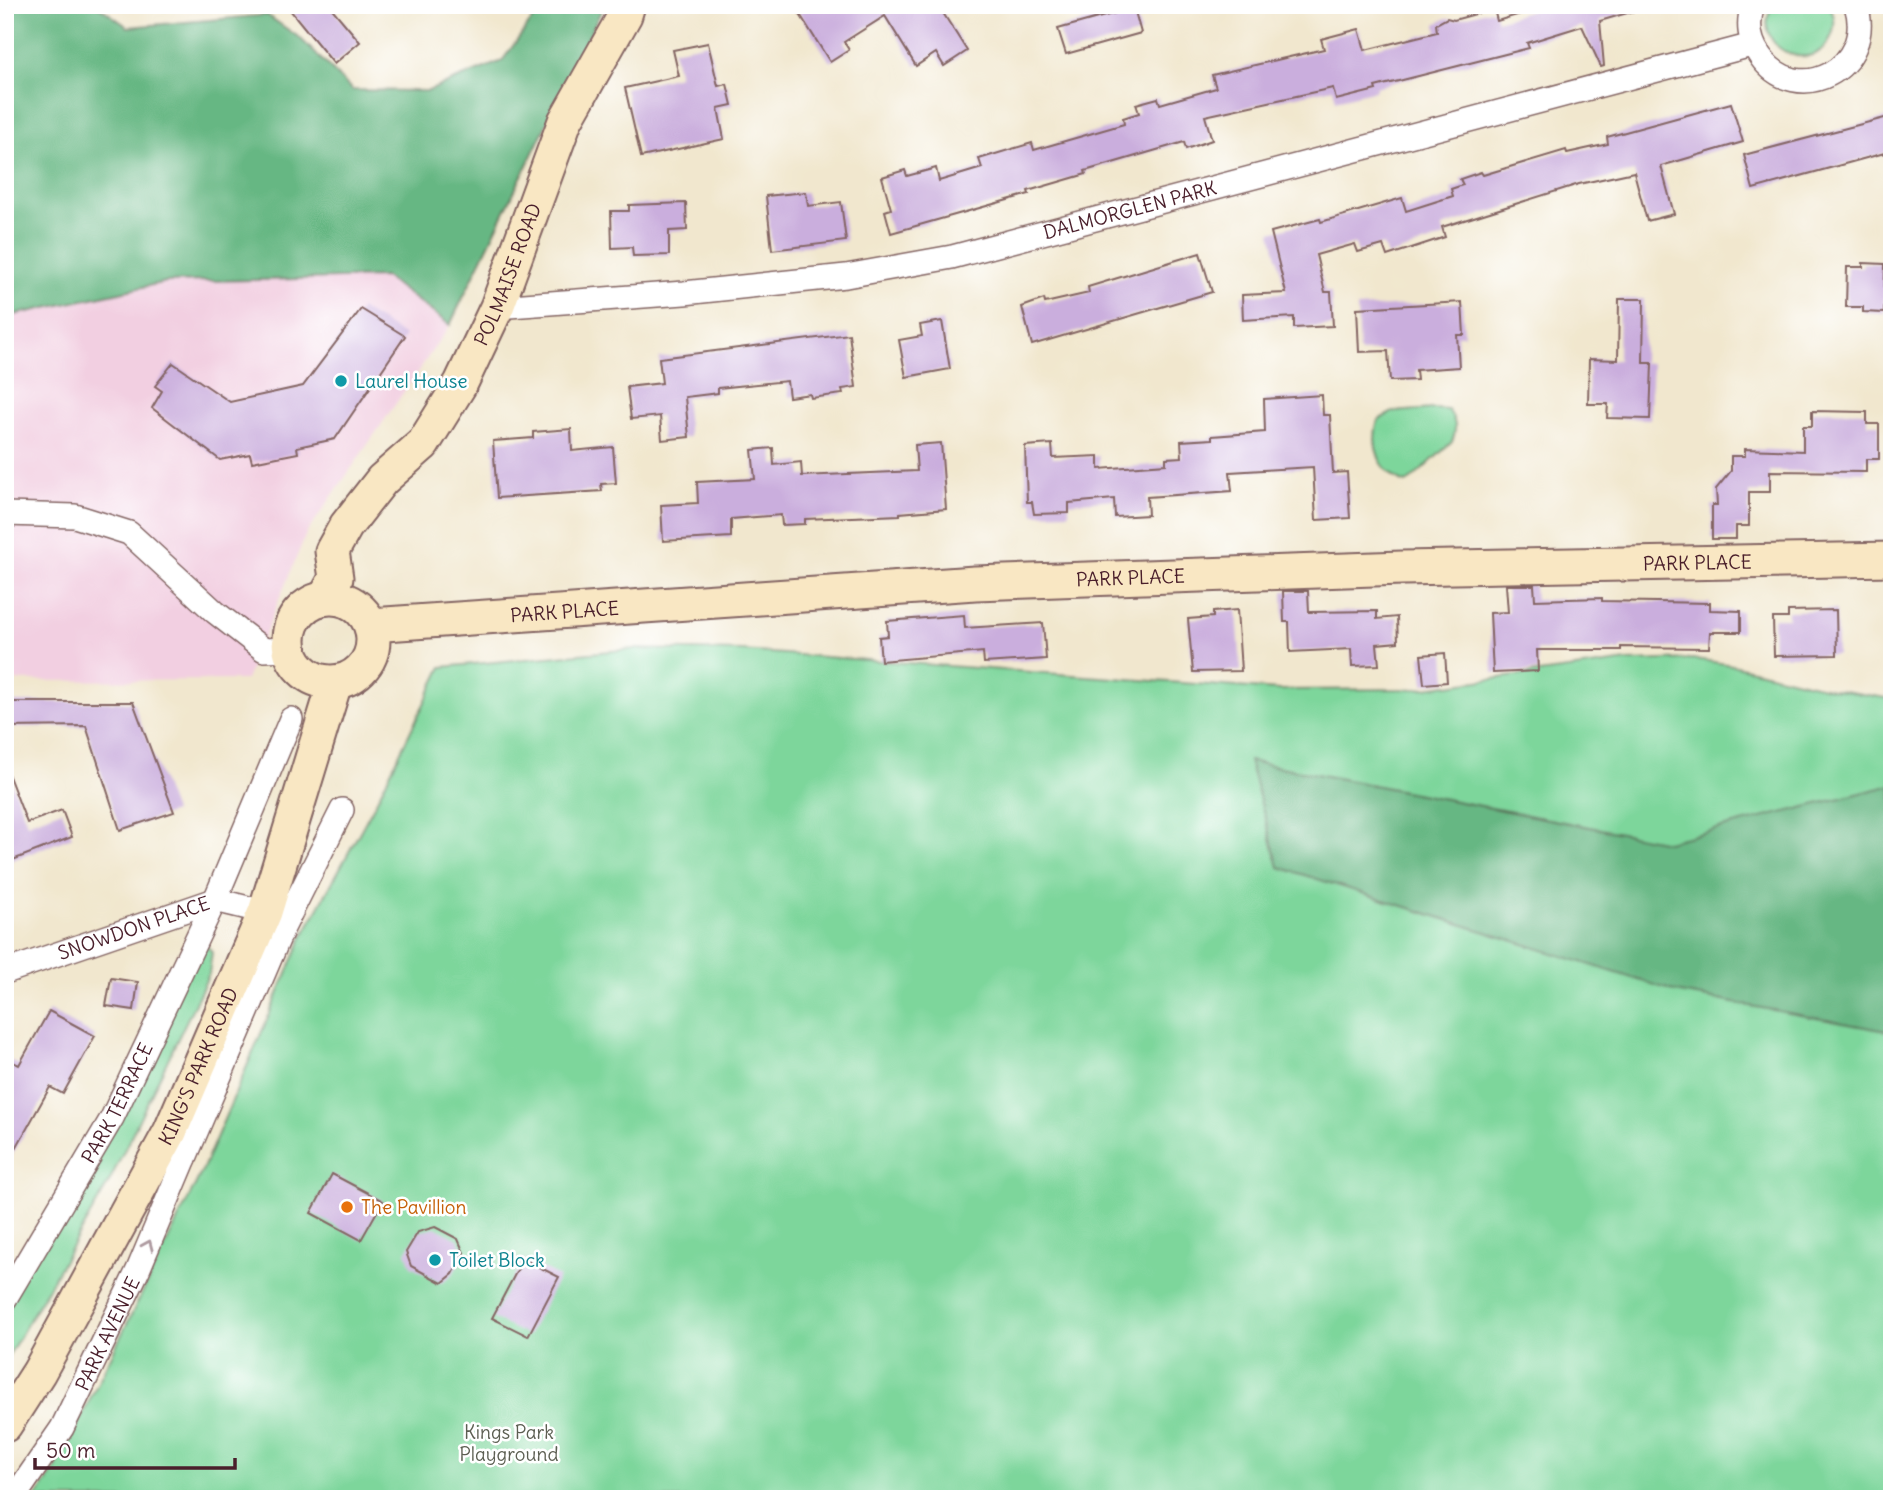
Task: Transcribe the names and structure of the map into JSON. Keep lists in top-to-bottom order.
{
  "streets": {
    "street": [
      "DALMORGLEN PARK",
      "POLMAISE ROAD",
      "PARK PLACE",
      "SNOWDON PLACE",
      "KING'S PARK ROAD",
      "PARK TERRACE",
      "PARK AVENUE"
    ]
  },
  "crossings": [
    ["DALMORGLEN PARK", "POLMAISE ROAD"],
    ["POLMAISE ROAD", "PARK PLACE"],
    ["POLMAISE ROAD", "KING'S PARK ROAD"],
    ["PARK PLACE", "KING'S PARK ROAD"],
    ["SNOWDON PLACE", "KING'S PARK ROAD"],
    ["SNOWDON PLACE", "PARK TERRACE"],
    ["KING'S PARK ROAD", "PARK AVENUE"]
  ],
  "one_way": ["PARK AVENUE"],
  "parks": ["Kings Park Playground"],
  "places": ["Laurel House", "The Pavillion", "Toilet Block"],
  "scale_bar": "50 m"
}
